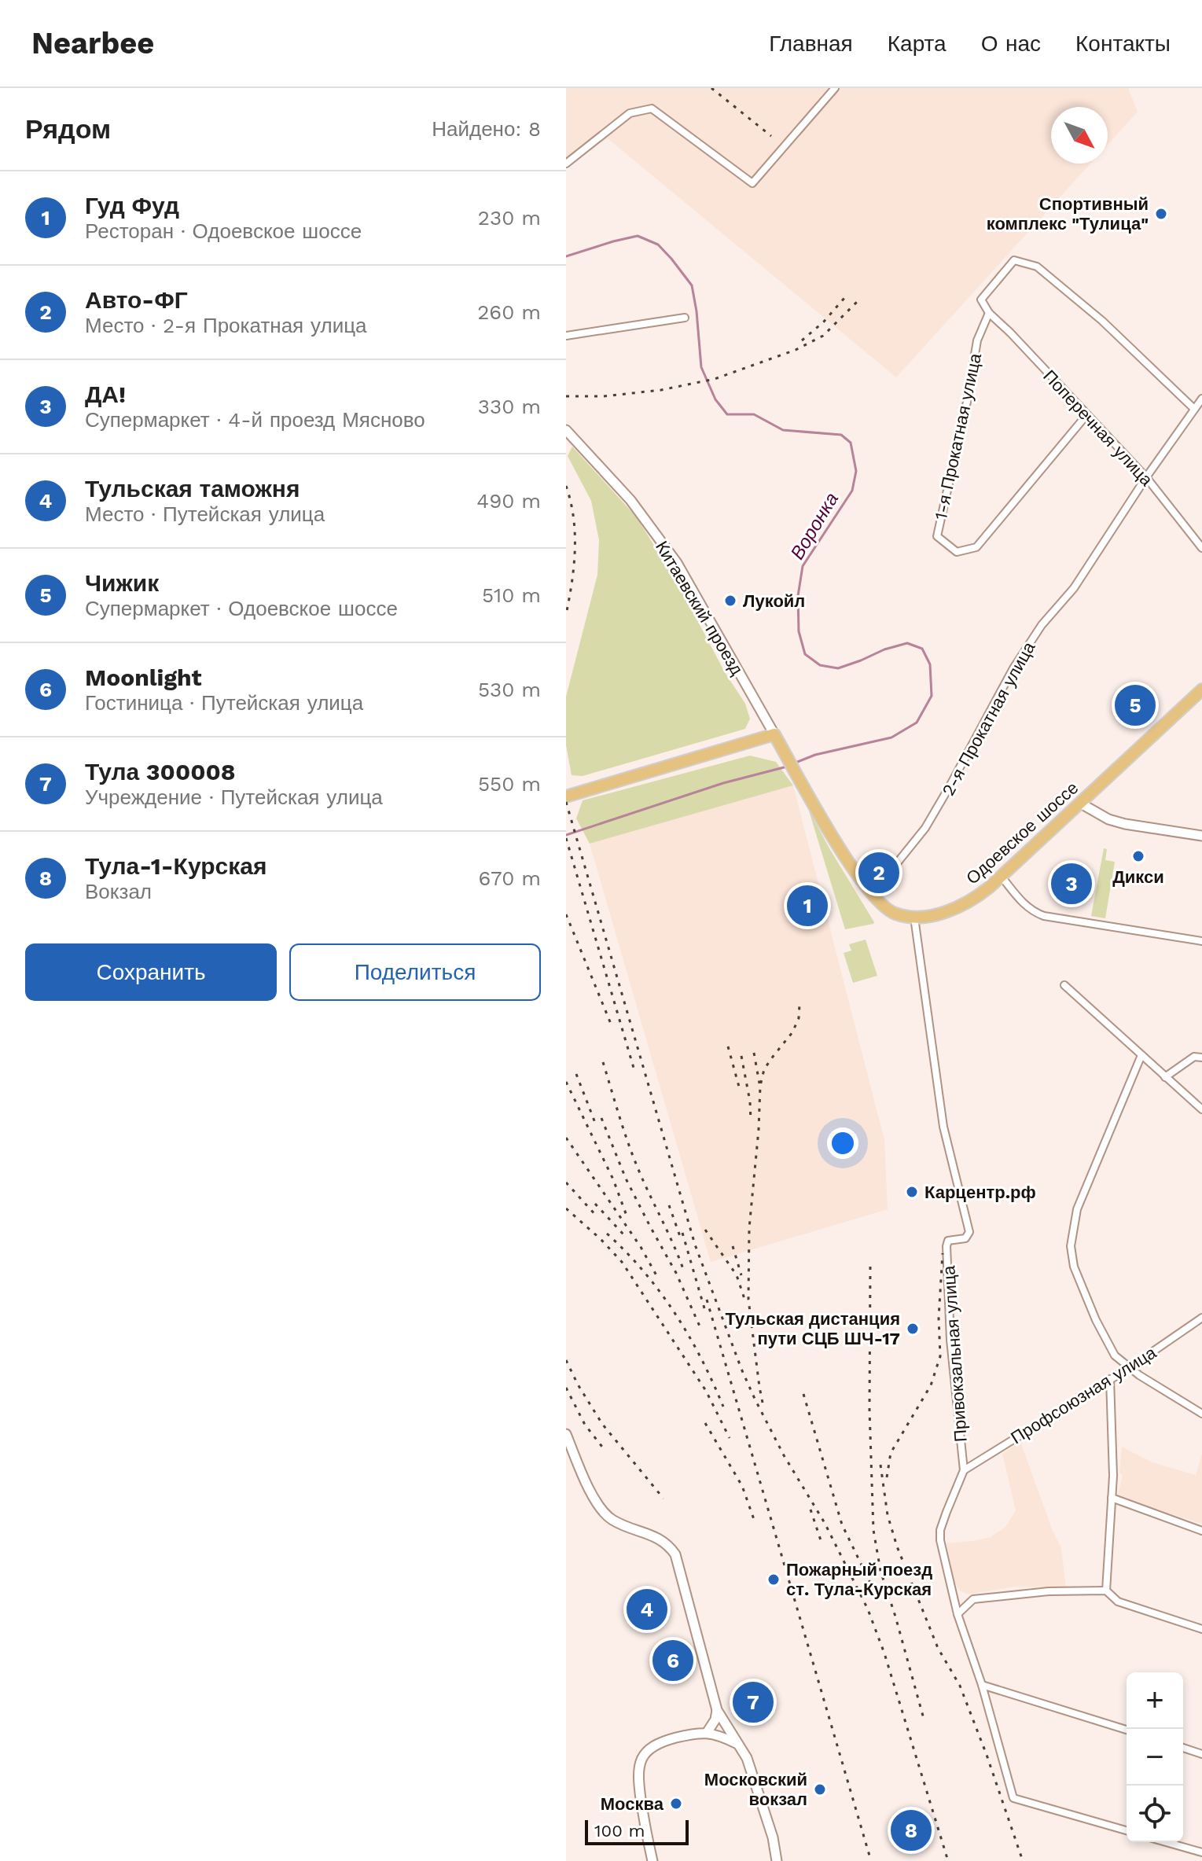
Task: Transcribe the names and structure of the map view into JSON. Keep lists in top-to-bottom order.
{
  "streets": {
    "main road": ["Одоевское шоссе"],
    "street": [
      "Поперечная улица",
      "1-я Прокатная улица",
      "Китаевский проезд",
      "2-я Прокатная улица",
      "Привокзальная улица",
      "Профсоюзная улица"
    ]
  },
  "crossings": [
    ["Поперечная улица", "1-я Прокатная улица"],
    ["Поперечная улица", "2-я Прокатная улица"],
    ["Одоевское шоссе", "Привокзальная улица"],
    ["Привокзальная улица", "Профсоюзная улица"]
  ],
  "water": ["Воронка"],
  "places": [
    "Спортивный комплекс \"Тулица\"",
    "Лукойл",
    "Дикси",
    "Карцентр.рф",
    "Тульская дистанция пути СЦБ ШЧ-17",
    "Пожарный поезд ст. Тула-Курская",
    "Московский вокзал",
    "Москва"
  ],
  "scale_bar": "100 m",
  "north": "bottom right",
  "page": {
    "header": "Nearbee",
    "nav": [
      "Главная",
      "Карта",
      "О нас",
      "Контакты"
    ],
    "heading": ["Рядом", "Найдено: 8"],
    "list": [
      {
        "mark": "1",
        "name": "Гуд Фуд",
        "note": "Ресторан · Одоевское шоссе",
        "value": "230 m"
      },
      {
        "mark": "2",
        "name": "Авто-ФГ",
        "note": "Место · 2-я Прокатная улица",
        "value": "260 m"
      },
      {
        "mark": "3",
        "name": "ДА!",
        "note": "Супермаркет · 4-й проезд Мясново",
        "value": "330 m"
      },
      {
        "mark": "4",
        "name": "Тульская таможня",
        "note": "Место · Путейская улица",
        "value": "490 m"
      },
      {
        "mark": "5",
        "name": "Чижик",
        "note": "Супермаркет · Одоевское шоссе",
        "value": "510 m"
      },
      {
        "mark": "6",
        "name": "Moonlight",
        "note": "Гостиница · Путейская улица",
        "value": "530 m"
      },
      {
        "mark": "7",
        "name": "Тула 300008",
        "note": "Учреждение · Путейская улица",
        "value": "550 m"
      },
      {
        "mark": "8",
        "name": "Тула-1-Курская",
        "note": "Вокзал",
        "value": "670 m"
      }
    ],
    "pins": [
      "5",
      "2",
      "3",
      "1",
      "4",
      "6",
      "7",
      "8"
    ],
    "buttons": ["Сохранить", "Поделиться"],
    "map_buttons": ["+", "−"],
    "scale": "100 m"
  }
}
